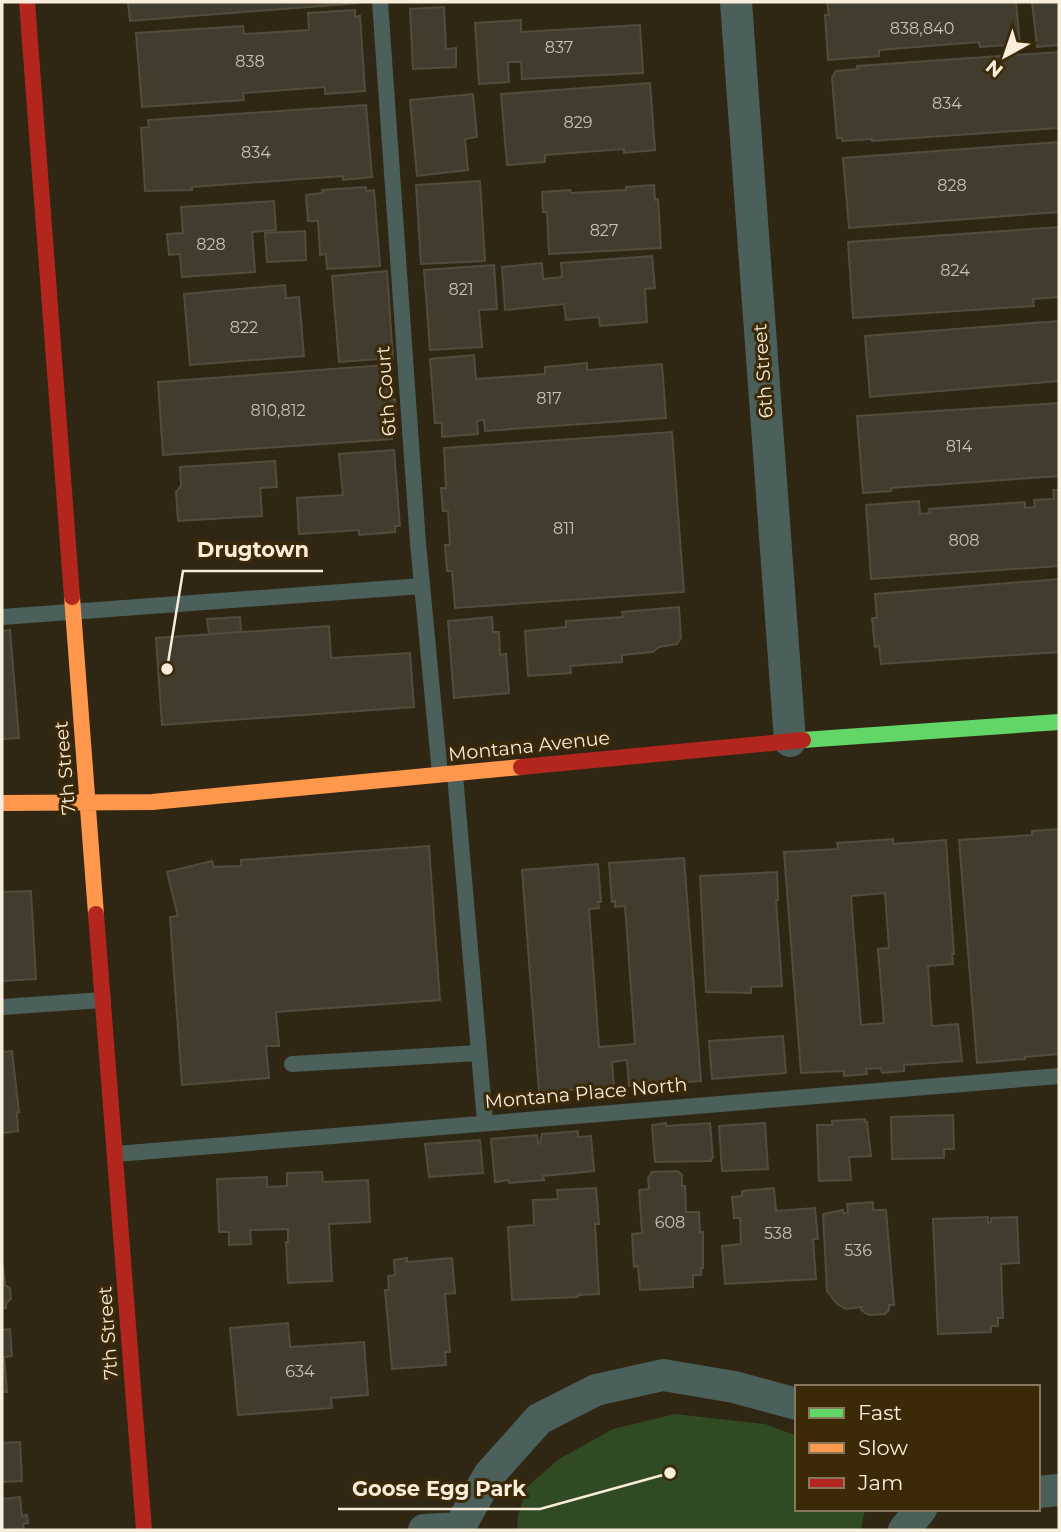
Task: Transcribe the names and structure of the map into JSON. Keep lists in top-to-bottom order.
{
  "streets": {
    "street": ["6th Street", "Montana Avenue", "7th Street"],
    "lane": ["6th Court", "Montana Place North"]
  },
  "crossings": [
    ["6th Street", "Montana Avenue"],
    ["6th Court", "Montana Avenue"],
    ["6th Court", "Montana Place North"],
    ["Montana Avenue", "7th Street"],
    ["7th Street", "Montana Place North"]
  ],
  "places": ["Drugtown", "Goose Egg Park"],
  "house_numbers": [
    "838,840",
    "837",
    "838",
    "834",
    "829",
    "834",
    "828",
    "827",
    "828",
    "824",
    "821",
    "822",
    "817",
    "810,812",
    "814",
    "811",
    "808",
    "608",
    "538",
    "536",
    "634"
  ],
  "legend": ["Fast", "Slow", "Jam"],
  "north": "bottom left"
}
